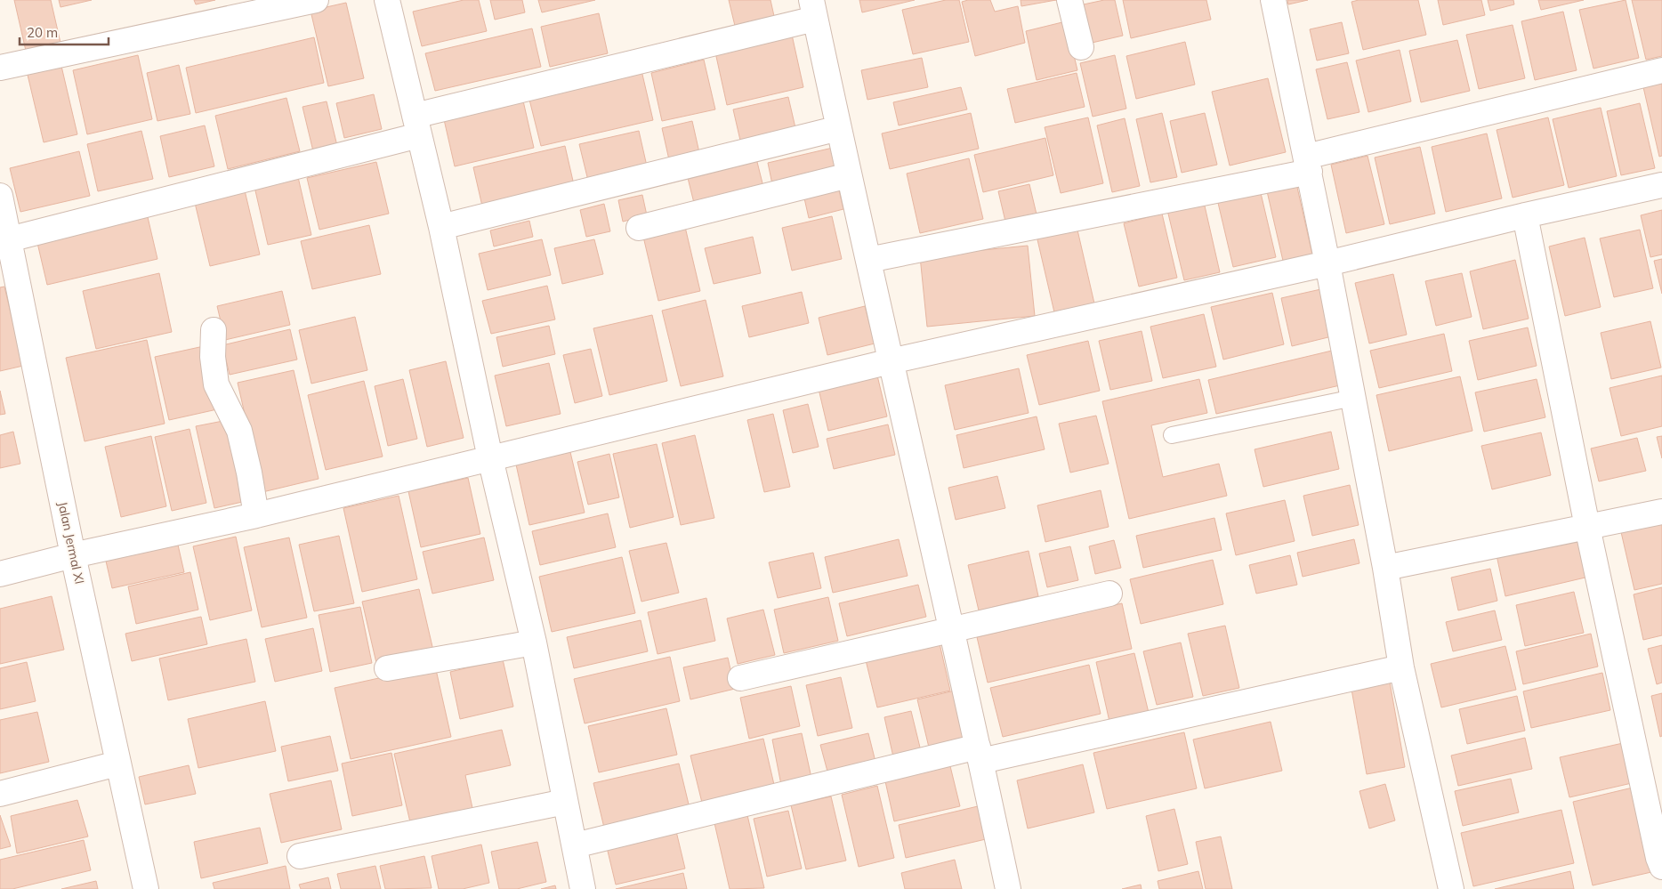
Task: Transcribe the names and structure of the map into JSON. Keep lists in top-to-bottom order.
{
  "streets": {
    "street": ["Jalan Jermal XI"]
  },
  "scale_bar": "20 m"
}
